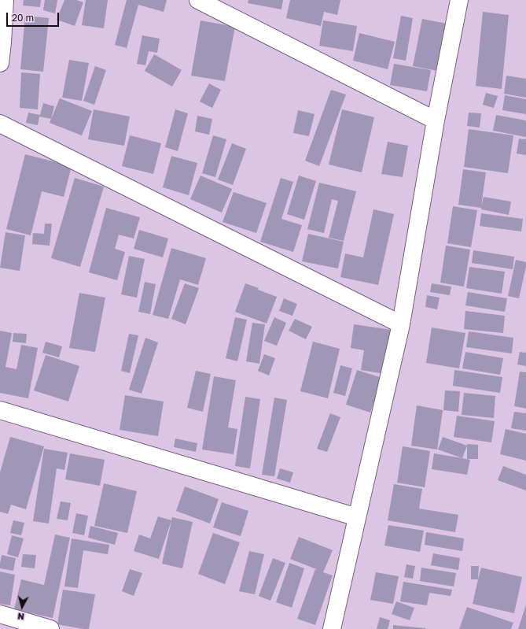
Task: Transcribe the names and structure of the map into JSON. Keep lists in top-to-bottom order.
{
  "scale_bar": "20 m",
  "north": "bottom"
}
